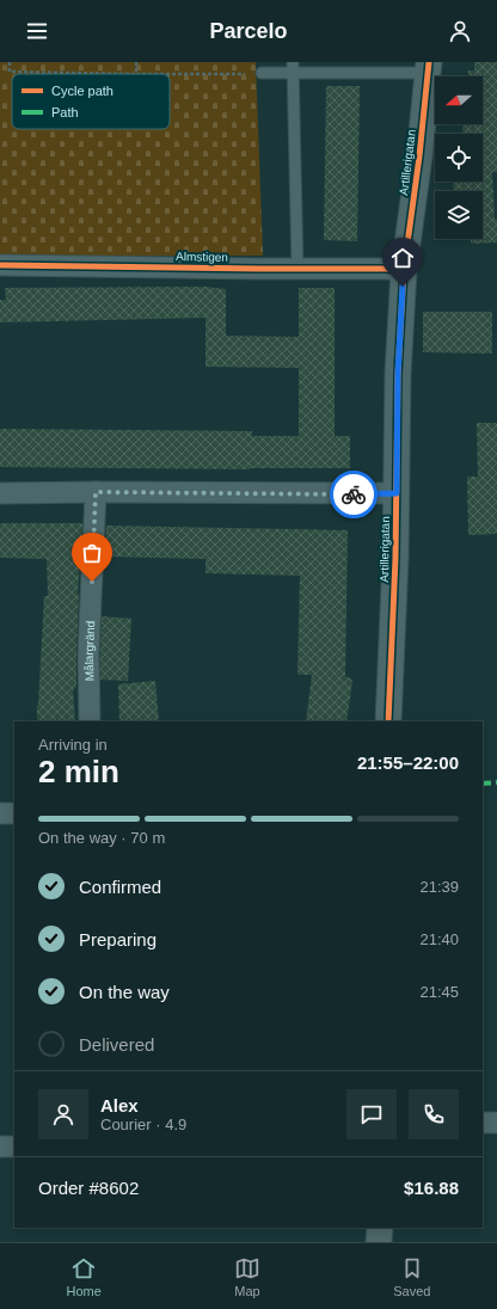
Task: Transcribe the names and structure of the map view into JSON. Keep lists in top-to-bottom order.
{
  "streets": {
    "street": ["Artillerigatan", "Almstigen", "Målargränd"]
  },
  "crossings": [
    ["Artillerigatan", "Almstigen"]
  ],
  "legend": ["Cycle path", "Path"],
  "north": "left",
  "page": {
    "header": "Parcelo",
    "heading": ["2 min", "Arriving in", "21:55–22:00"],
    "panel": [
      "Alex",
      "Courier · 4.9",
      "Order #8602",
      "$16.88"
    ],
    "bar": "On the way · 70 m",
    "list": [
      ["Confirmed", "21:39"],
      ["Preparing", "21:40"],
      ["On the way", "21:45"],
      "Delivered"
    ],
    "tabs": ["Home", "Map", "Saved"]
  }
}
